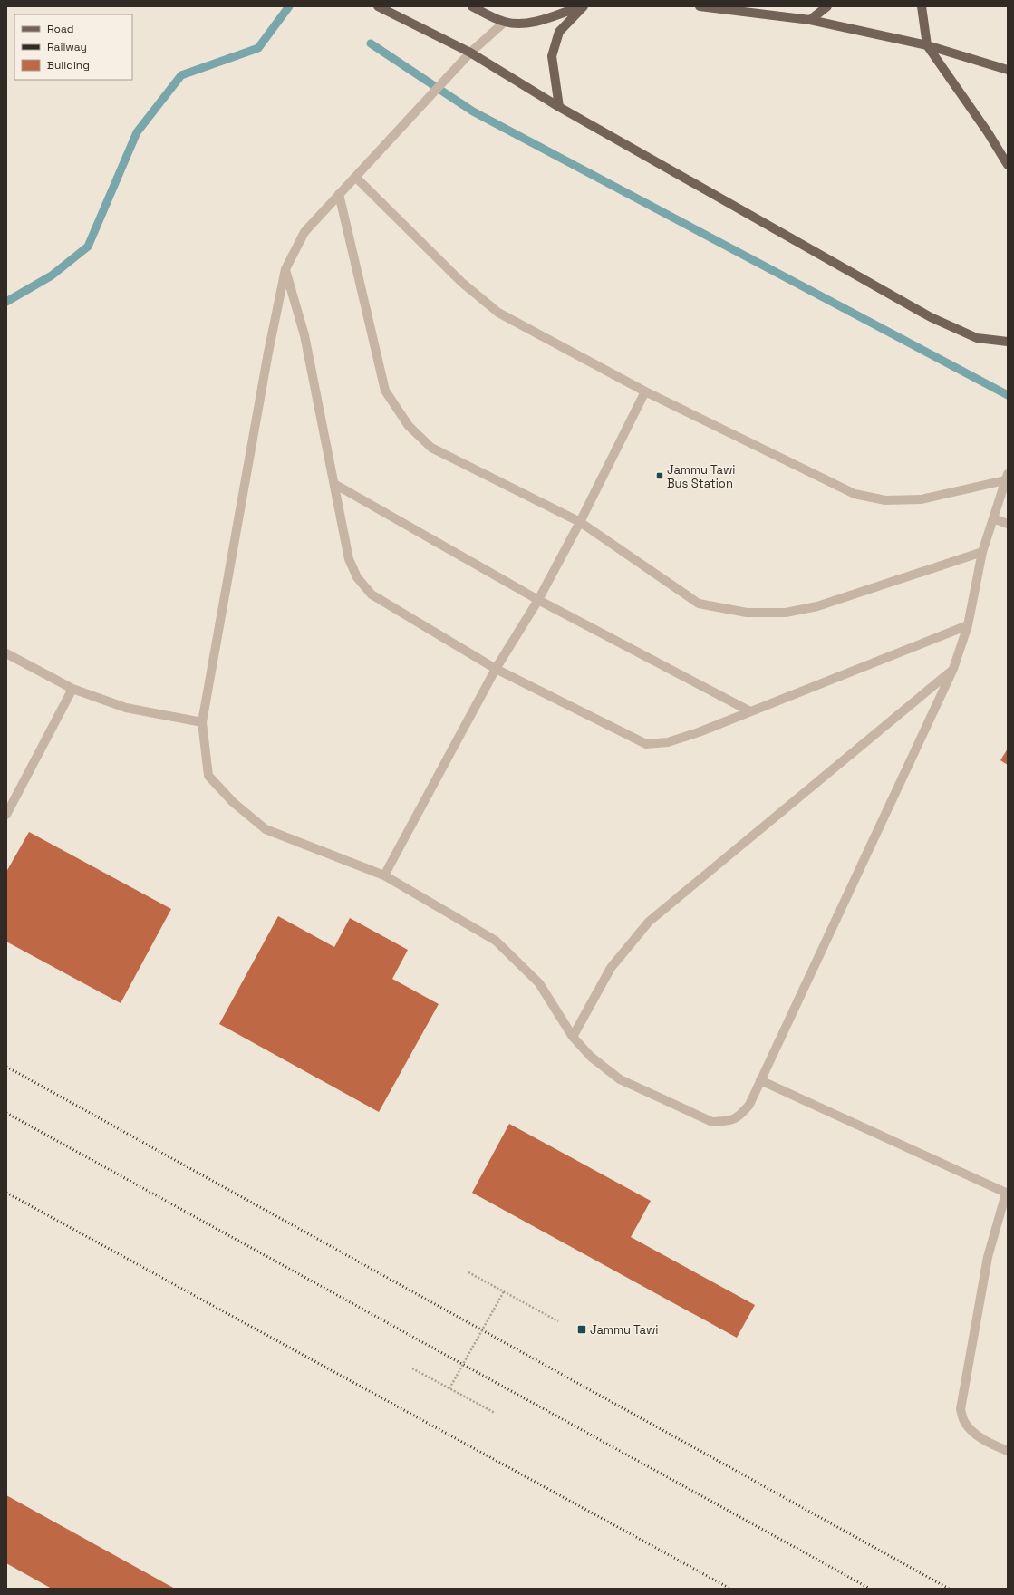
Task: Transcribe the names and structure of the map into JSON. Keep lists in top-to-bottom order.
{
  "places": {
    "transit": ["Jammu Tawi Bus Station", "Jammu Tawi"]
  },
  "legend": ["Road", "Railway", "Building"]
}
